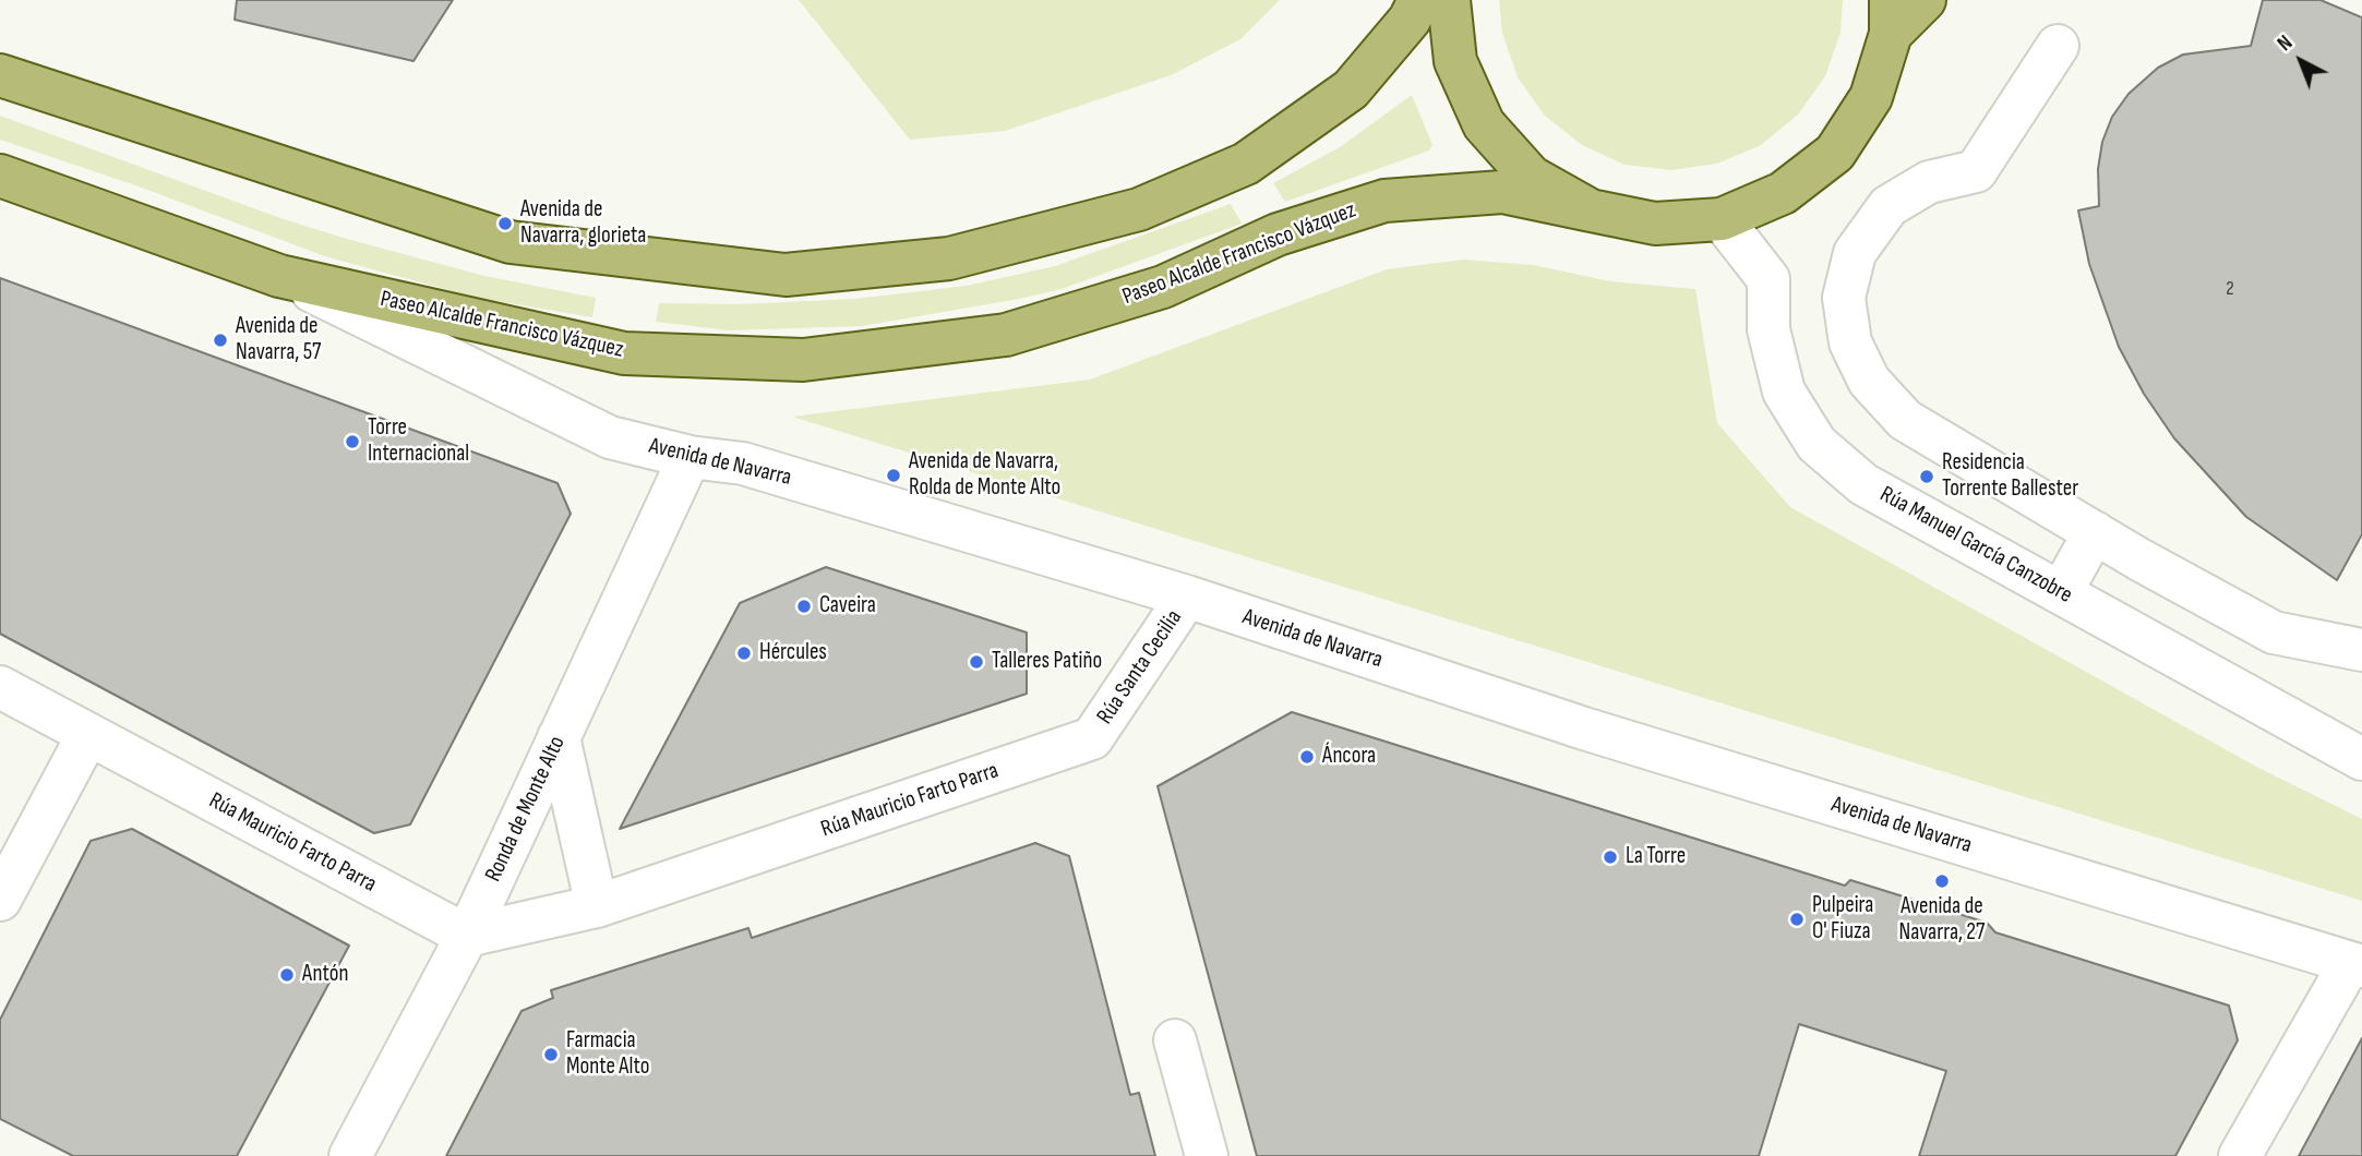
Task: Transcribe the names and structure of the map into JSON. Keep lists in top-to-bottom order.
{
  "streets": {
    "main road": ["Paseo Alcalde Francisco Vázquez"],
    "street": [
      "Avenida de Navarra",
      "Rúa Manuel García Canzobre",
      "Rúa Santa Cecilia",
      "Rúa Mauricio Farto Parra",
      "Ronda de Monte Alto"
    ]
  },
  "crossings": [
    ["Paseo Alcalde Francisco Vázquez", "Avenida de Navarra"],
    ["Paseo Alcalde Francisco Vázquez", "Rúa Manuel García Canzobre"],
    ["Avenida de Navarra", "Rúa Santa Cecilia"],
    ["Avenida de Navarra", "Ronda de Monte Alto"],
    ["Rúa Santa Cecilia", "Rúa Mauricio Farto Parra"],
    ["Rúa Mauricio Farto Parra", "Ronda de Monte Alto"]
  ],
  "places": [
    "Avenida de Navarra, glorieta",
    "Avenida de Navarra, 57",
    "Torre Internacional",
    "Avenida de Navarra, Rolda de Monte Alto",
    "Residencia Torrente Ballester",
    "Caveira",
    "Hércules",
    "Talleres Patiño",
    "Áncora",
    "La Torre",
    "Avenida de Navarra, 27",
    "Pulpeira O' Fiuza",
    "Antón",
    "Farmacia Monte Alto"
  ],
  "house_numbers": ["2"],
  "north": "top left"
}
